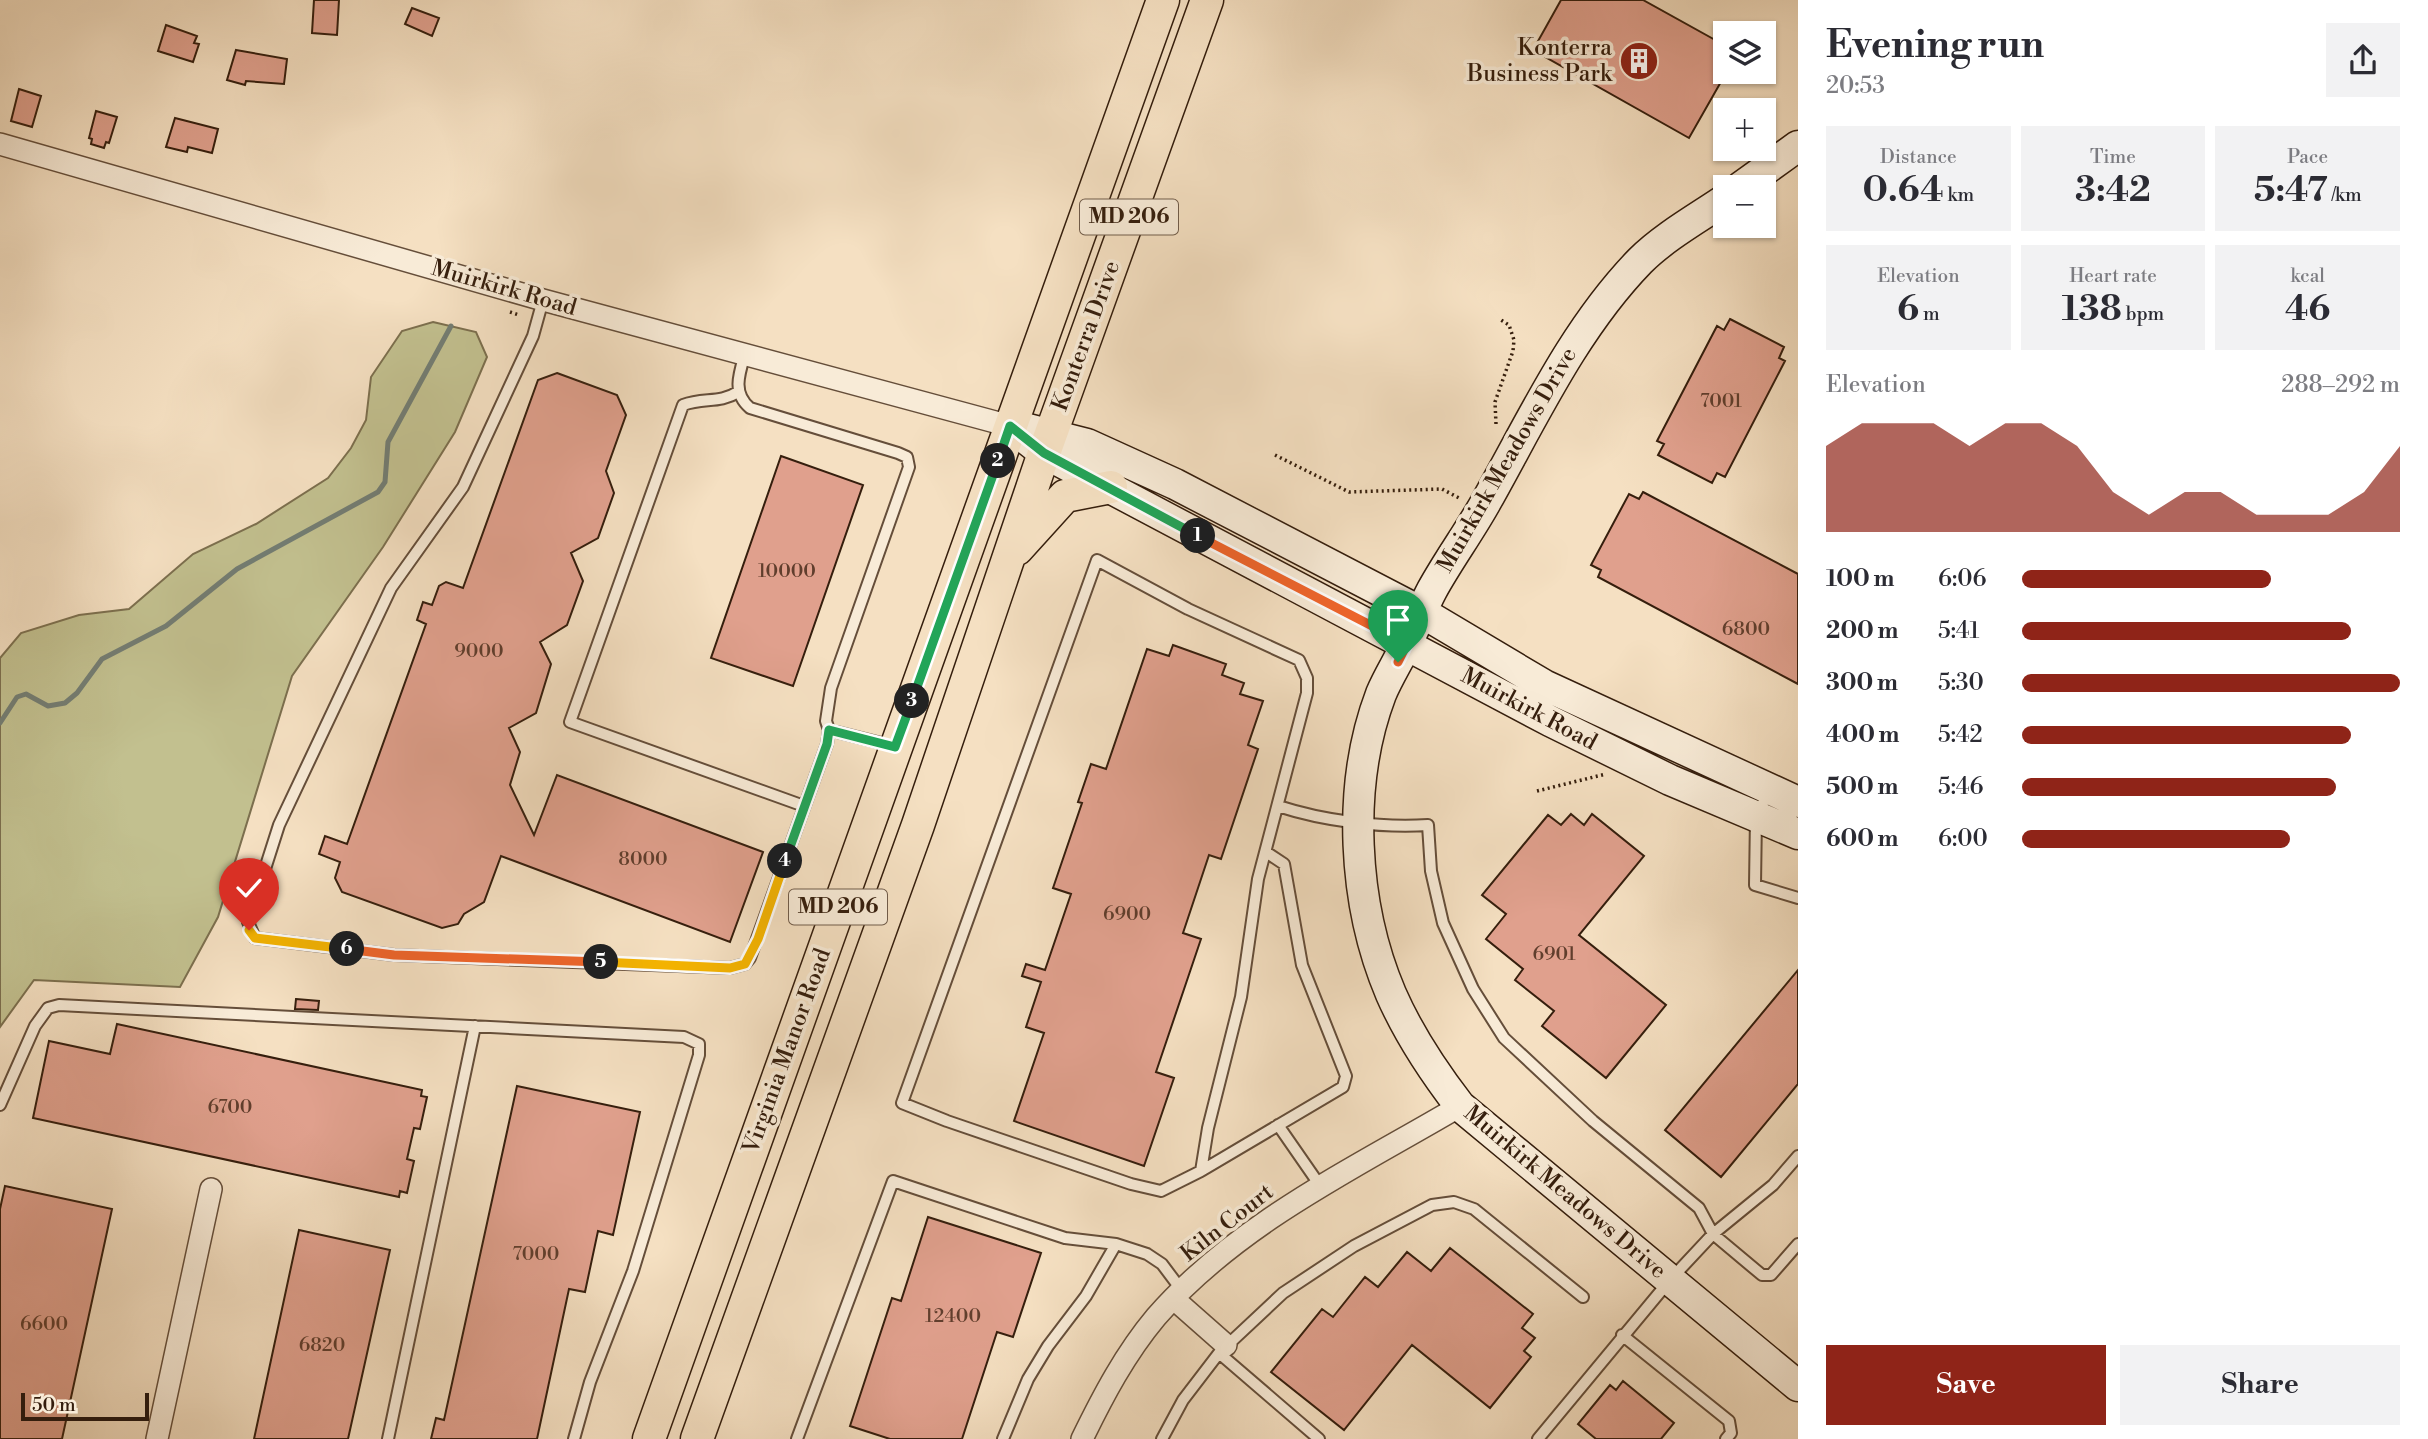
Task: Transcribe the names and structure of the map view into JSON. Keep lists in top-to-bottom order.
{
  "streets": {
    "main road": [
      "MD 206",
      "Muirkirk Road",
      "Konterra Drive",
      "Muirkirk Meadows Drive",
      "Virginia Manor Road"
    ],
    "street": ["Kiln Court"]
  },
  "crossings": [
    ["Muirkirk Road", "Konterra Drive"],
    ["Muirkirk Road", "Muirkirk Meadows Drive"],
    ["Muirkirk Road", "Virginia Manor Road"],
    ["Konterra Drive", "Virginia Manor Road"],
    ["Muirkirk Meadows Drive", "Kiln Court"]
  ],
  "places": {
    "building": ["Konterra Business Park"]
  },
  "house_numbers": [
    "7001",
    "10000",
    "6800",
    "9000",
    "8000",
    "6900",
    "6901",
    "6700",
    "7000",
    "12400",
    "6600",
    "6820"
  ],
  "scale_bar": "50 m",
  "page": {
    "heading": ["Evening run", "20:53"],
    "map_buttons": ["+", "−"],
    "stats": [
      ["Distance", "0.64 km"],
      ["Time", "3:42"],
      ["Pace", "5:47 /km"],
      ["Elevation", "6 m"],
      ["Heart rate", "138 bpm"],
      ["kcal", "46"]
    ],
    "chart": ["Elevation", "288–292 m"],
    "pins": [
      "2",
      "1",
      "3",
      "4",
      "6",
      "5"
    ],
    "list": [
      {
        "name": "100 m",
        "note": "6:06"
      },
      {
        "name": "200 m",
        "note": "5:41"
      },
      {
        "name": "300 m",
        "note": "5:30"
      },
      {
        "name": "400 m",
        "note": "5:42"
      },
      {
        "name": "500 m",
        "note": "5:46"
      },
      {
        "name": "600 m",
        "note": "6:00"
      }
    ],
    "buttons": ["Save", "Share"],
    "scale": "50 m"
  }
}
